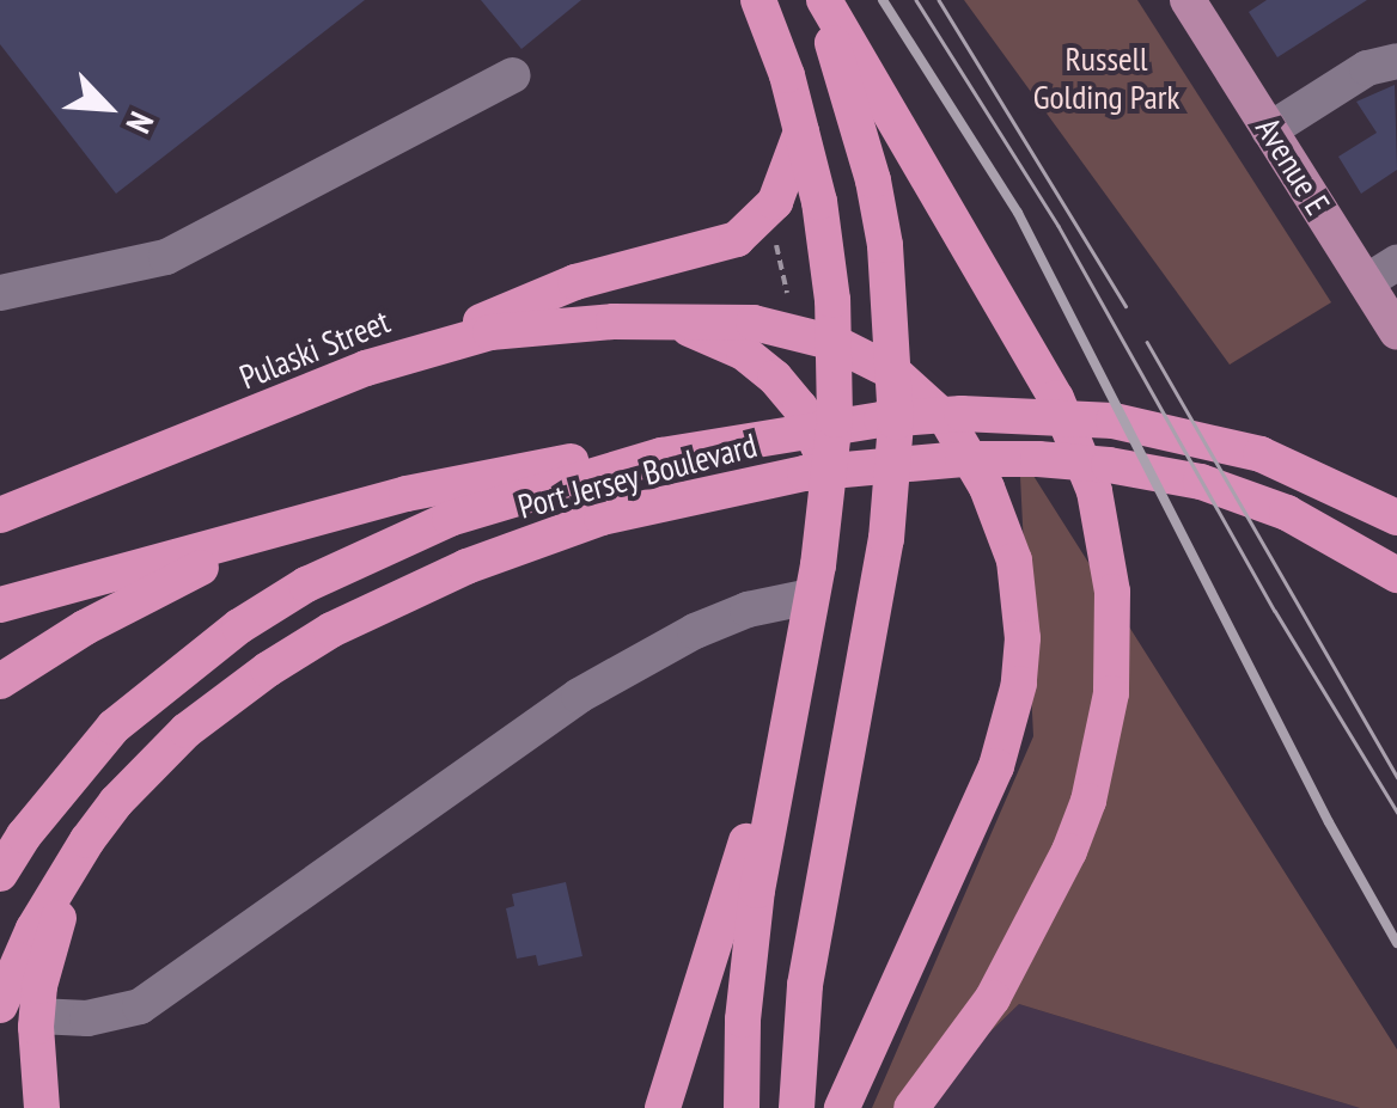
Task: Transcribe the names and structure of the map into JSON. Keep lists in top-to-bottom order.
{
  "streets": {
    "highway": ["Pulaski Street", "Port Jersey Boulevard"],
    "main road": ["Avenue E"]
  },
  "parks": ["Russell Golding Park"],
  "north": "bottom right"
}
